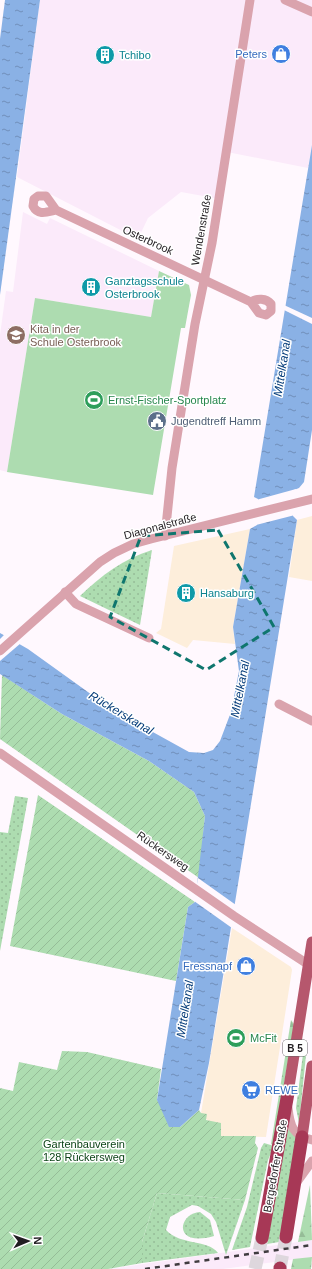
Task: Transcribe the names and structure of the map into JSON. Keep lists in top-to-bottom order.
{
  "streets": {
    "highway": ["B 5", "Bergedorfer Straße"],
    "street": [
      "Wendenstraße",
      "Osterbrook",
      "Diagonalstraße",
      "Rückersweg"
    ]
  },
  "crossings": [
    ["Wendenstraße", "Osterbrook"],
    ["Wendenstraße", "Diagonalstraße"],
    ["Rückersweg", "B 5"],
    ["B 5", "Bergedorfer Straße"]
  ],
  "water": ["Mittelkanal", "Rückerskanal"],
  "parks": ["Gartenbauverein 128 Rückersweg"],
  "places": {
    "shop": ["Peters", "Fressnapf"],
    "building": ["Tchibo", "Ganztagsschule Osterbrook", "Hansaburg"],
    "school or university": ["Kita in der Schule Osterbrook"],
    "sports": ["Ernst-Fischer-Sportplatz", "McFit"],
    "public building": ["Jugendtreff Hamm"],
    "supermarket": ["REWE"]
  },
  "north": "right"
}
